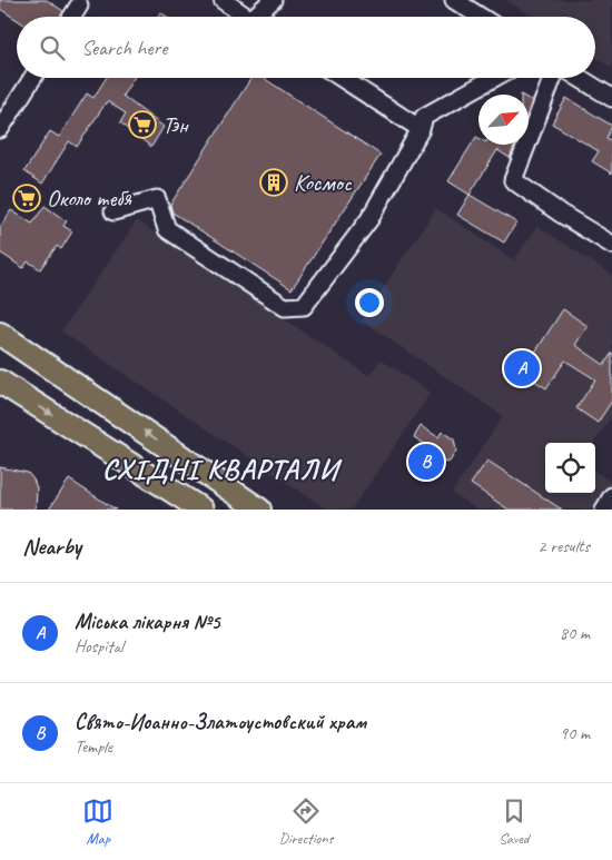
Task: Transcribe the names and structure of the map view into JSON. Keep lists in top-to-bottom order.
{
  "districts": ["СХІДНІ КВАРТАЛИ"],
  "places": {
    "supermarket": ["Тэн", "Около тебя"],
    "building": ["Космос"]
  },
  "north": "top right",
  "page": {
    "search": "Search here",
    "pins": ["A", "B"],
    "heading": ["Nearby", "2 results"],
    "list": [
      {
        "mark": "A",
        "name": "Міська лікарня №5",
        "note": "Hospital",
        "value": "80 m"
      },
      {
        "mark": "B",
        "name": "Свято-Иоанно-Златоустовский храм",
        "note": "Temple",
        "value": "90 m"
      }
    ],
    "nav": ["Map", "Directions", "Saved"]
  }
}
